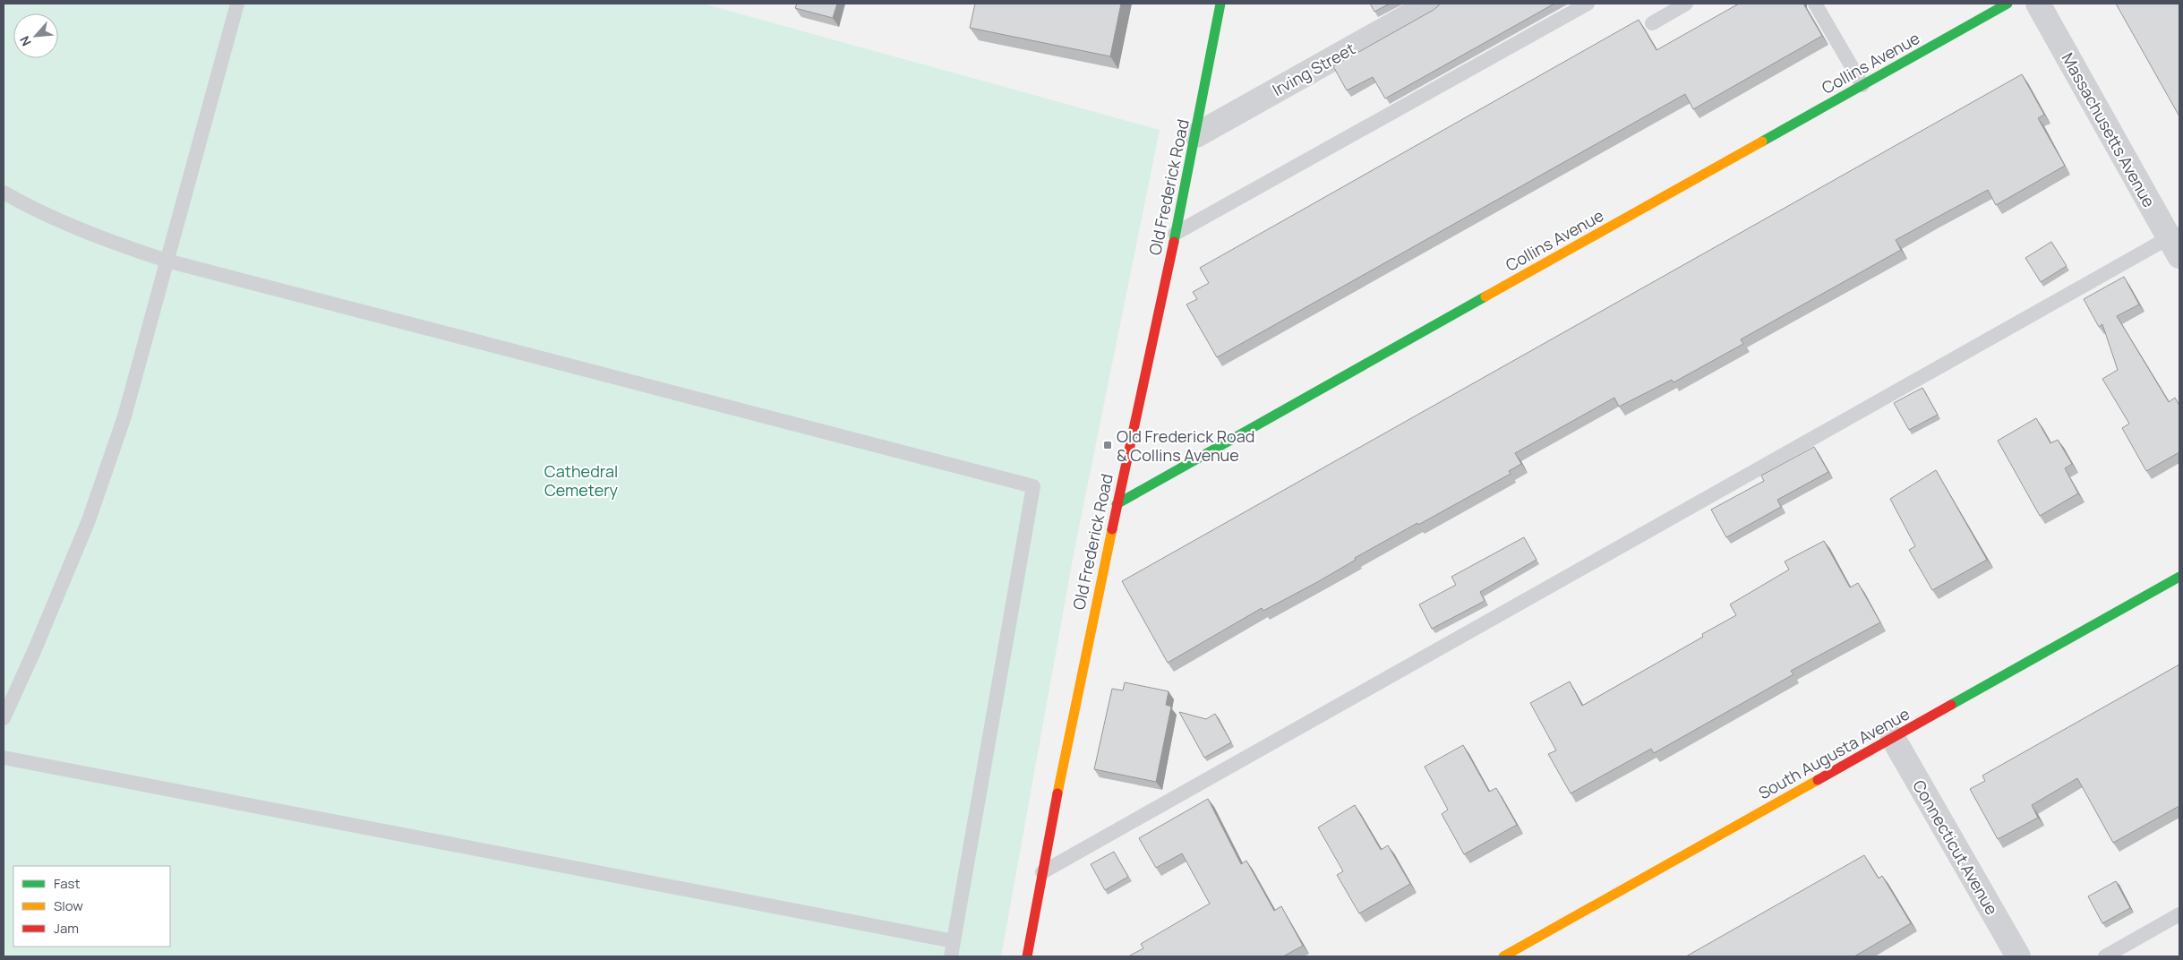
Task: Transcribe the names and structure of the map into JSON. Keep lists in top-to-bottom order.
{
  "streets": {
    "street": [
      "Collins Avenue",
      "Irving Street",
      "Massachusetts Avenue",
      "Old Frederick Road",
      "South Augusta Avenue",
      "Connecticut Avenue"
    ]
  },
  "crossings": [
    ["Collins Avenue", "Old Frederick Road"],
    ["Irving Street", "Old Frederick Road"],
    ["South Augusta Avenue", "Connecticut Avenue"]
  ],
  "parks": ["Cathedral Cemetery"],
  "places": {
    "transit": ["Old Frederick Road & Collins Avenue"]
  },
  "legend": ["Fast", "Slow", "Jam"],
  "north": "bottom left"
}
